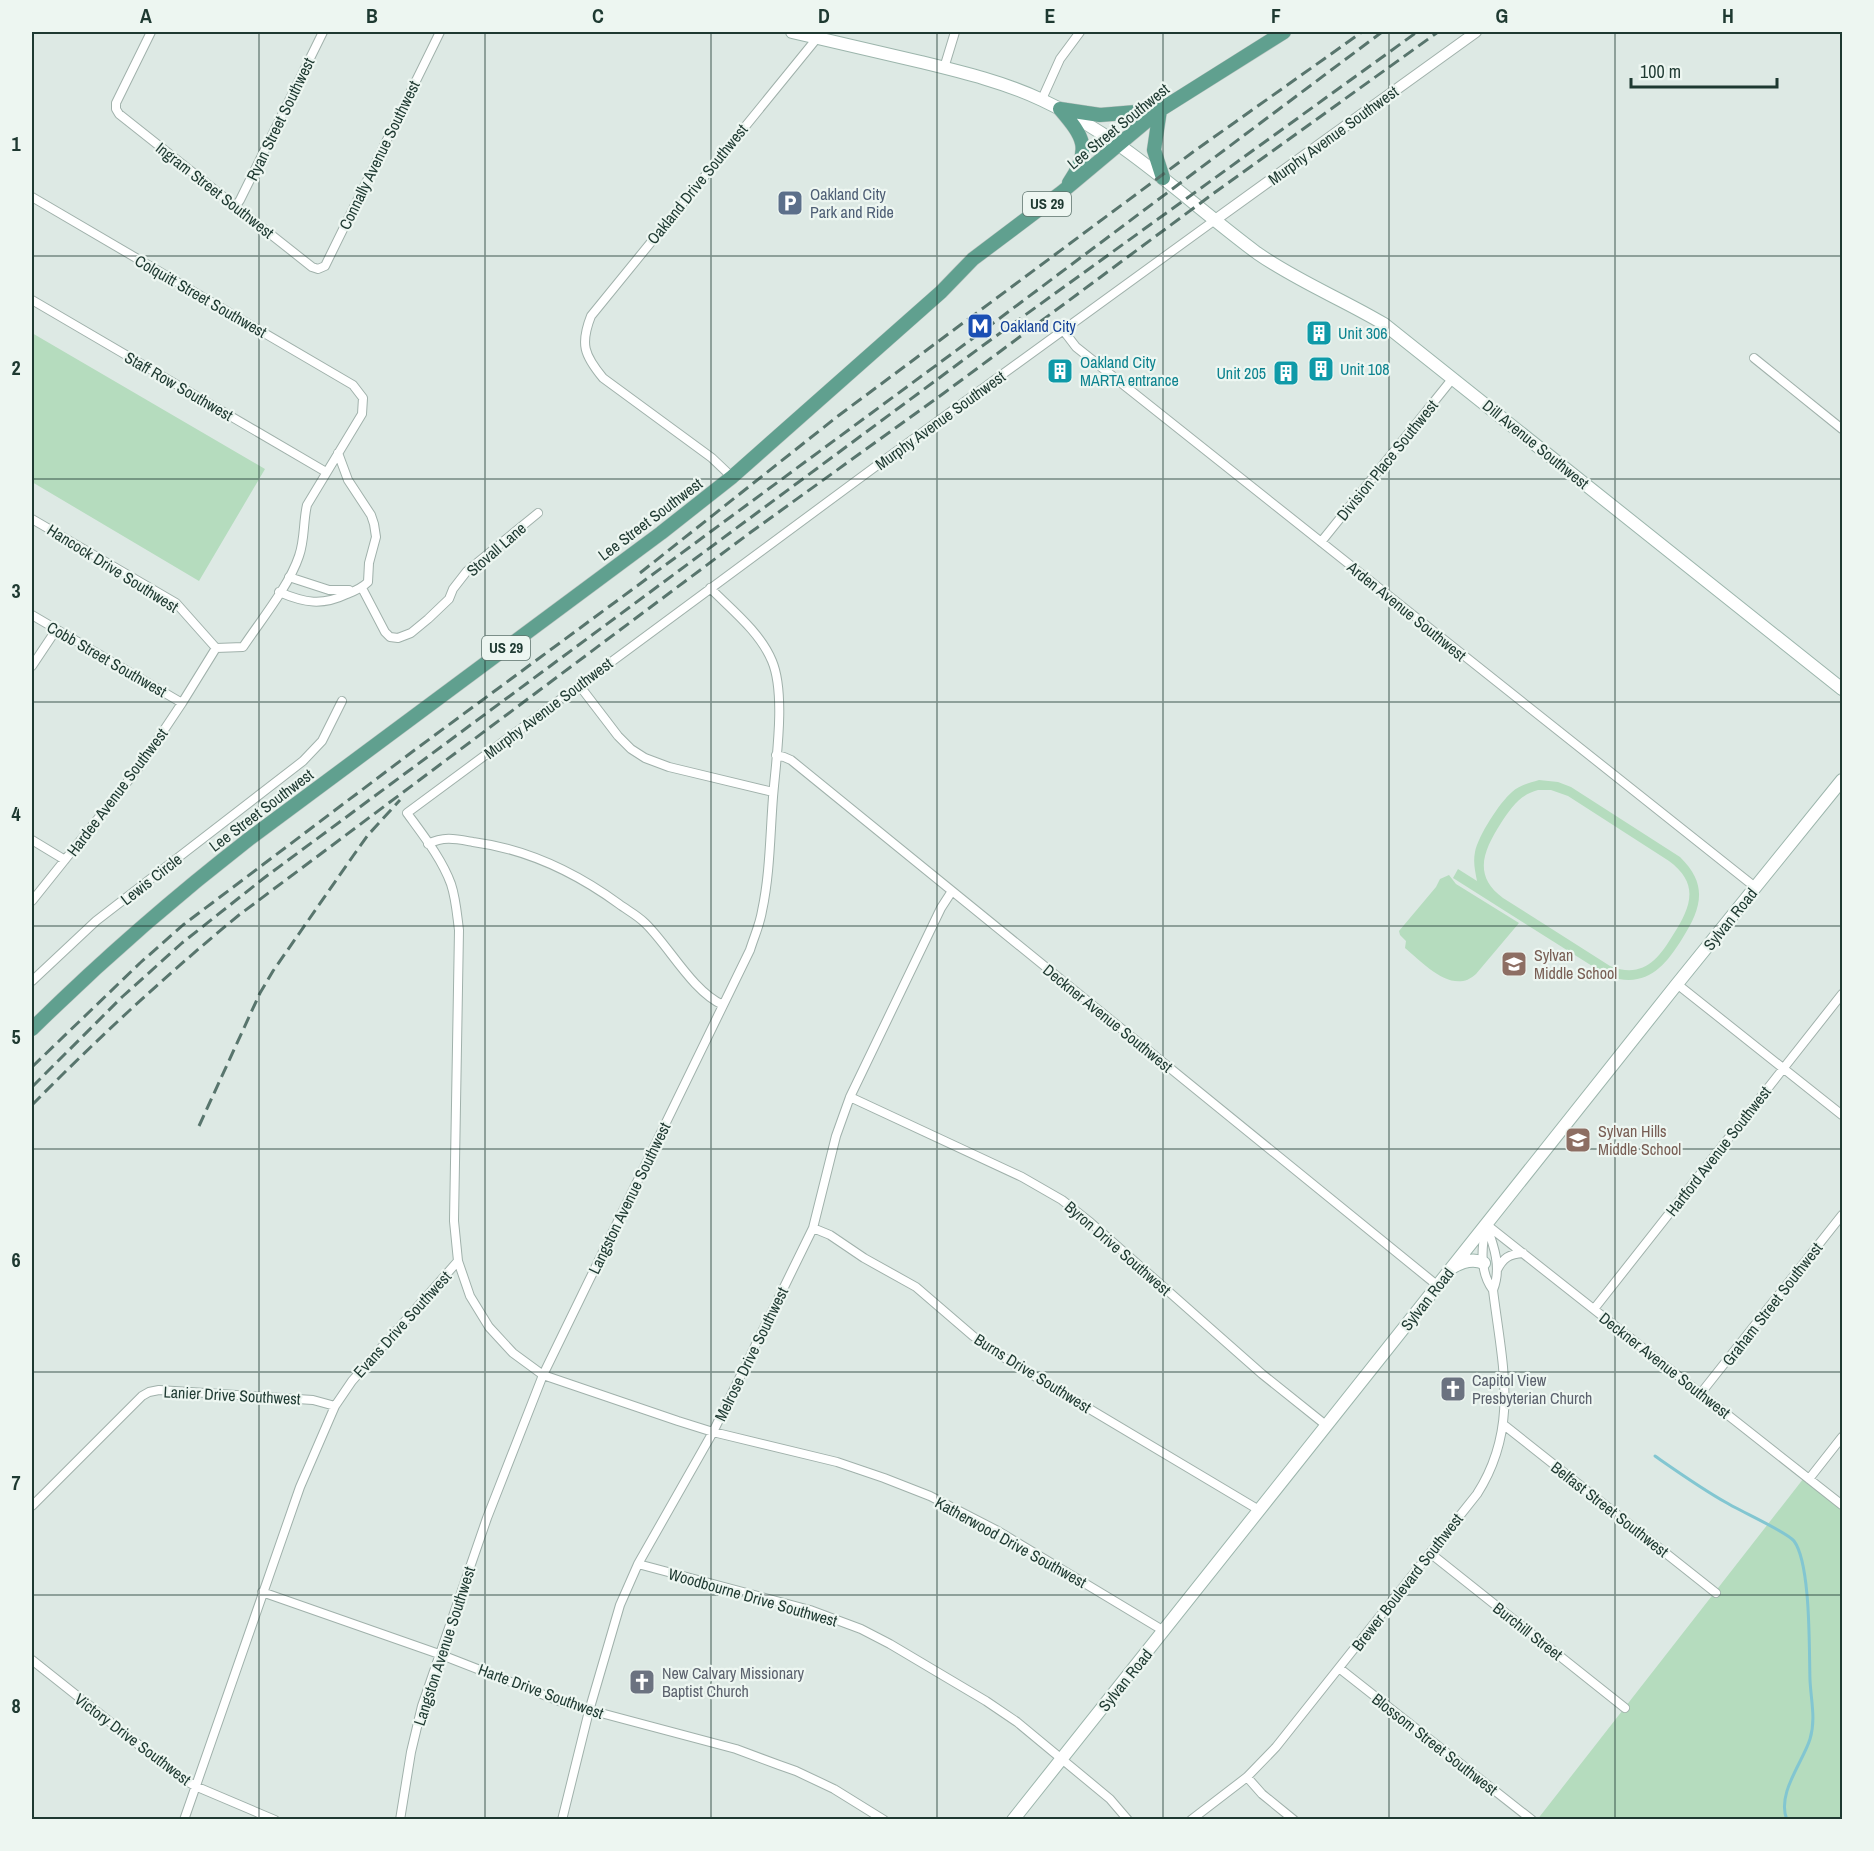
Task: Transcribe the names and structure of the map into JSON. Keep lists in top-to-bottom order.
{
  "streets": {
    "main road": [
      "Lee Street Southwest",
      "US 29",
      "Dill Avenue Southwest",
      "Sylvan Road"
    ],
    "street": [
      "Ryan Street Southwest",
      "Murphy Avenue Southwest",
      "Connally Avenue Southwest",
      "Oakland Drive Southwest",
      "Ingram Street Southwest",
      "Colquitt Street Southwest",
      "Staff Row Southwest",
      "Division Place Southwest",
      "Stovall Lane",
      "Hancock Drive Southwest",
      "Arden Avenue Southwest",
      "Cobb Street Southwest",
      "Hardee Avenue Southwest",
      "Lewis Circle",
      "Deckner Avenue Southwest",
      "Hartford Avenue Southwest",
      "Langston Avenue Southwest",
      "Byron Drive Southwest",
      "Graham Street Southwest",
      "Evans Drive Southwest",
      "Melrose Drive Southwest",
      "Burns Drive Southwest",
      "Lanier Drive Southwest",
      "Belfast Street Southwest",
      "Katherwood Drive Southwest",
      "Brewer Boulevard Southwest",
      "Woodbourne Drive Southwest",
      "Burchill Street",
      "Harte Drive Southwest",
      "Victory Drive Southwest",
      "Blossom Street Southwest"
    ]
  },
  "crossings": [
    ["Ryan Street Southwest", "Ingram Street Southwest"],
    ["Lee Street Southwest", "Oakland Drive Southwest"],
    ["Lee Street Southwest", "Dill Avenue Southwest"],
    ["Murphy Avenue Southwest", "Dill Avenue Southwest"],
    ["Murphy Avenue Southwest", "Arden Avenue Southwest"],
    ["Murphy Avenue Southwest", "Langston Avenue Southwest"],
    ["Murphy Avenue Southwest", "Evans Drive Southwest"],
    ["Connally Avenue Southwest", "Ingram Street Southwest"],
    ["Oakland Drive Southwest", "Dill Avenue Southwest"],
    ["Dill Avenue Southwest", "Division Place Southwest"],
    ["Division Place Southwest", "Arden Avenue Southwest"],
    ["Hancock Drive Southwest", "Hardee Avenue Southwest"],
    ["Arden Avenue Southwest", "Sylvan Road"],
    ["Cobb Street Southwest", "Hardee Avenue Southwest"],
    ["Sylvan Road", "Deckner Avenue Southwest"],
    ["Sylvan Road", "Byron Drive Southwest"],
    ["Sylvan Road", "Burns Drive Southwest"],
    ["Sylvan Road", "Katherwood Drive Southwest"],
    ["Sylvan Road", "Brewer Boulevard Southwest"],
    ["Sylvan Road", "Woodbourne Drive Southwest"],
    ["Deckner Avenue Southwest", "Hartford Avenue Southwest"],
    ["Deckner Avenue Southwest", "Langston Avenue Southwest"],
    ["Deckner Avenue Southwest", "Graham Street Southwest"],
    ["Deckner Avenue Southwest", "Melrose Drive Southwest"],
    ["Deckner Avenue Southwest", "Brewer Boulevard Southwest"],
    ["Langston Avenue Southwest", "Katherwood Drive Southwest"],
    ["Langston Avenue Southwest", "Harte Drive Southwest"],
    ["Byron Drive Southwest", "Melrose Drive Southwest"],
    ["Evans Drive Southwest", "Lanier Drive Southwest"],
    ["Evans Drive Southwest", "Katherwood Drive Southwest"],
    ["Evans Drive Southwest", "Harte Drive Southwest"],
    ["Evans Drive Southwest", "Victory Drive Southwest"],
    ["Melrose Drive Southwest", "Burns Drive Southwest"],
    ["Melrose Drive Southwest", "Katherwood Drive Southwest"],
    ["Melrose Drive Southwest", "Woodbourne Drive Southwest"],
    ["Melrose Drive Southwest", "Harte Drive Southwest"],
    ["Belfast Street Southwest", "Brewer Boulevard Southwest"],
    ["Brewer Boulevard Southwest", "Burchill Street"],
    ["Brewer Boulevard Southwest", "Blossom Street Southwest"]
  ],
  "places": {
    "parking": ["Oakland City Park and Ride"],
    "metro station": ["Oakland City"],
    "building": [
      "Unit 306",
      "Unit 108",
      "Oakland City MARTA entrance",
      "Unit 205"
    ],
    "school or university": ["Sylvan Middle School", "Sylvan Hills Middle School"],
    "church": ["Capitol View Presbyterian Church", "New Calvary Missionary Baptist Church"]
  },
  "scale_bar": "100 m",
  "grid": {
    "columns": [
      "A",
      "B",
      "C",
      "D",
      "E",
      "F",
      "G",
      "H"
    ],
    "rows": [
      "1",
      "2",
      "3",
      "4",
      "5",
      "6",
      "7",
      "8"
    ]
  }
}
